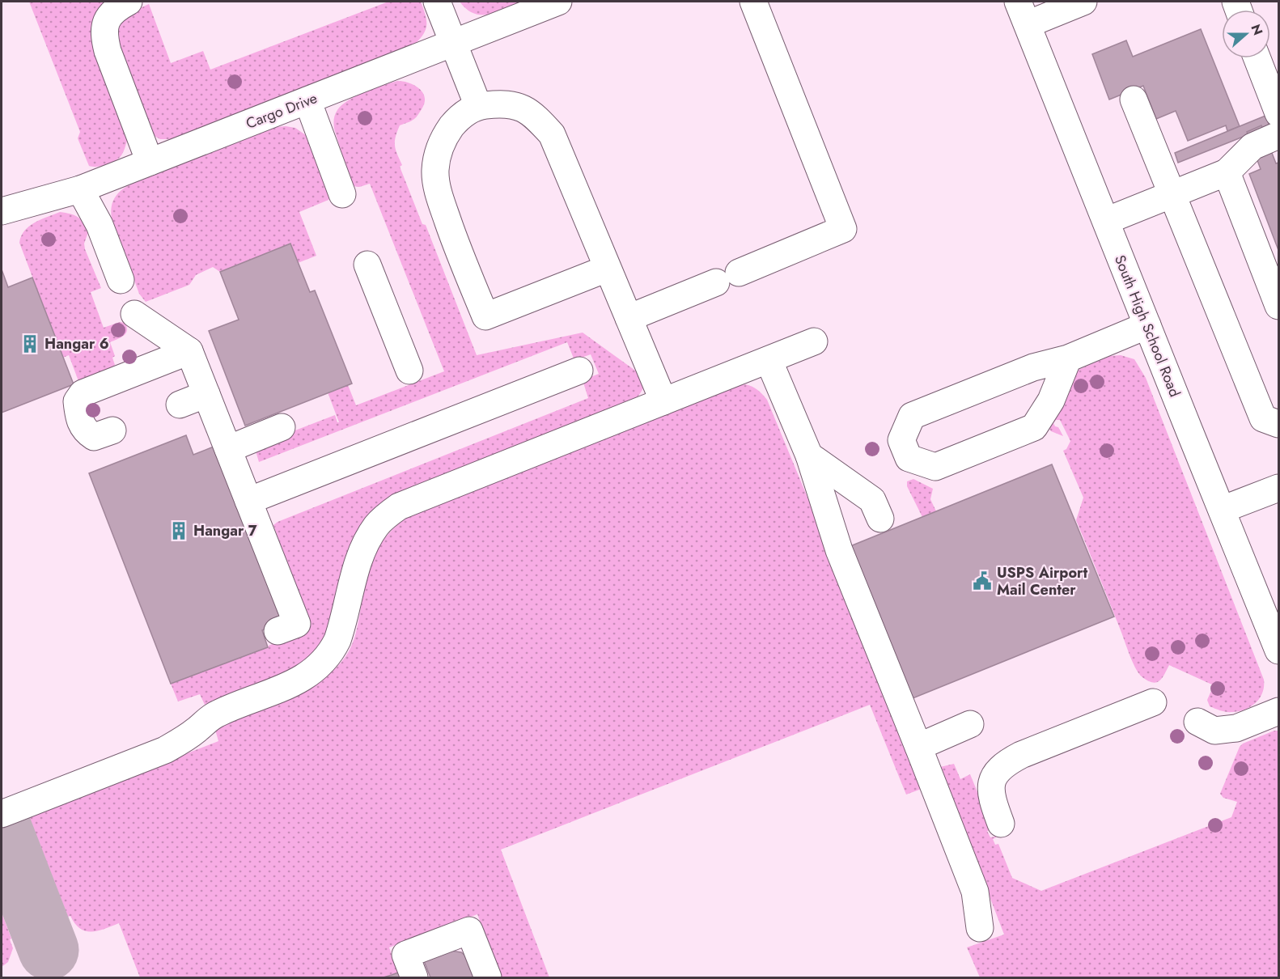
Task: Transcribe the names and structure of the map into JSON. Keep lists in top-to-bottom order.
{
  "streets": {
    "street": ["Cargo Drive", "South High School Road"]
  },
  "places": {
    "building": ["Hangar 6", "Hangar 7"],
    "public building": ["USPS Airport Mail Center"]
  },
  "north": "right"
}
